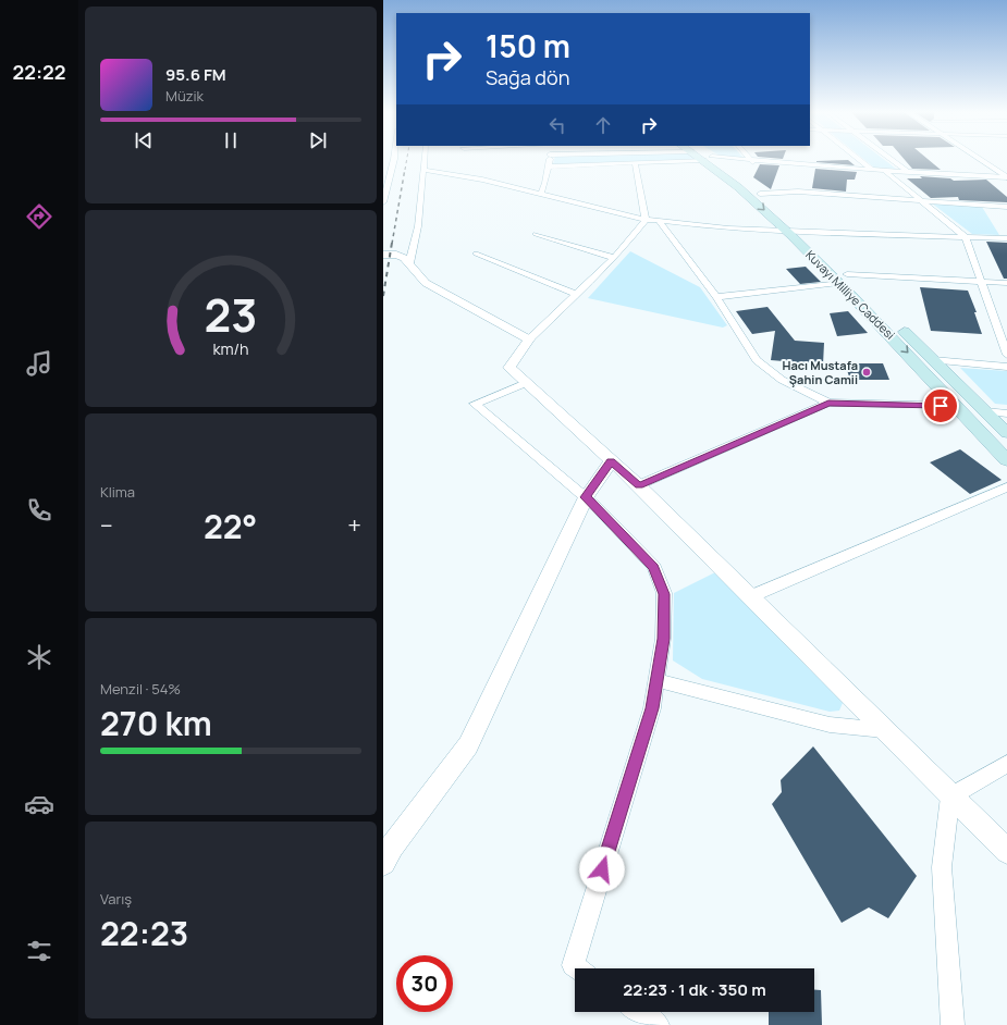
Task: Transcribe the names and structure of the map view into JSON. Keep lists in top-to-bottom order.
{
  "streets": {
    "main road": ["Kuvayı Milliye Caddesi"]
  },
  "places": ["Hacı Mustafa Şahin Camii"],
  "page": {
    "tabs": "22:22",
    "turn": ["150 m", "Sağa dön"],
    "song": ["95.6 FM", "Müzik"],
    "tile": [
      "Klima",
      ["Menzil · 54%", "270 km"],
      ["Varış", "22:23"]
    ],
    "heat": ["−", "22°", "+"],
    "limit": "30",
    "trip": "22:23 · 1 dk · 350 m",
    "gauge": ["23", "km/h"]
  }
}
